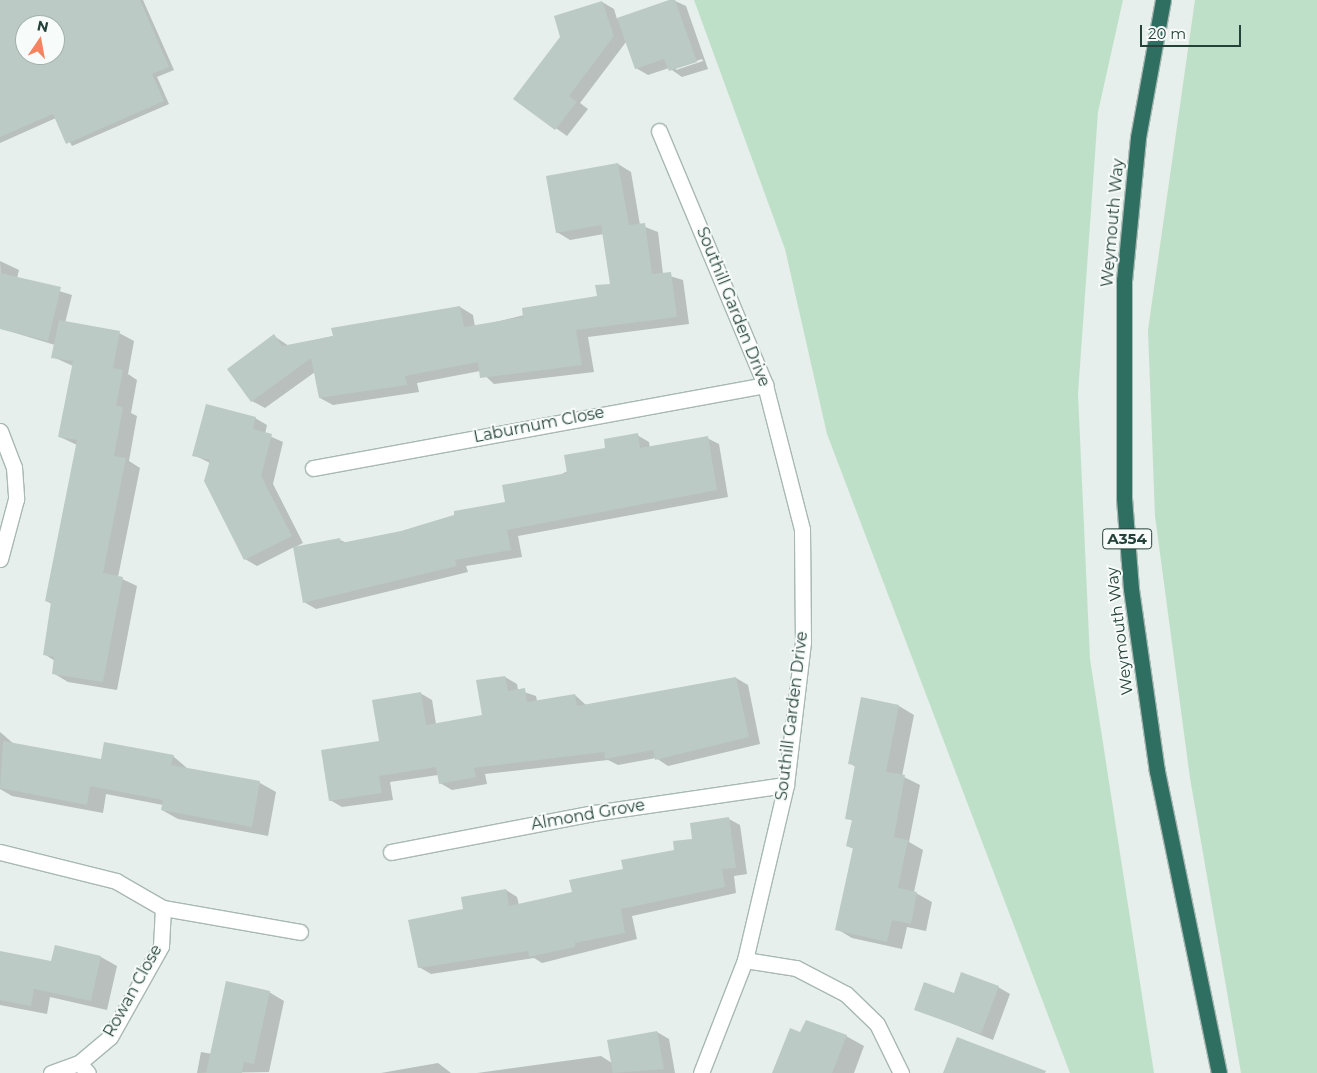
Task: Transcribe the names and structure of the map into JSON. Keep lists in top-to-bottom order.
{
  "streets": {
    "highway": ["Weymouth Way", "A354"],
    "street": [
      "Southill Garden Drive",
      "Laburnum Close",
      "Almond Grove",
      "Rowan Close"
    ]
  },
  "crossings": [
    ["Southill Garden Drive", "Laburnum Close"],
    ["Southill Garden Drive", "Almond Grove"]
  ],
  "scale_bar": "20 m",
  "north": "top"
}
